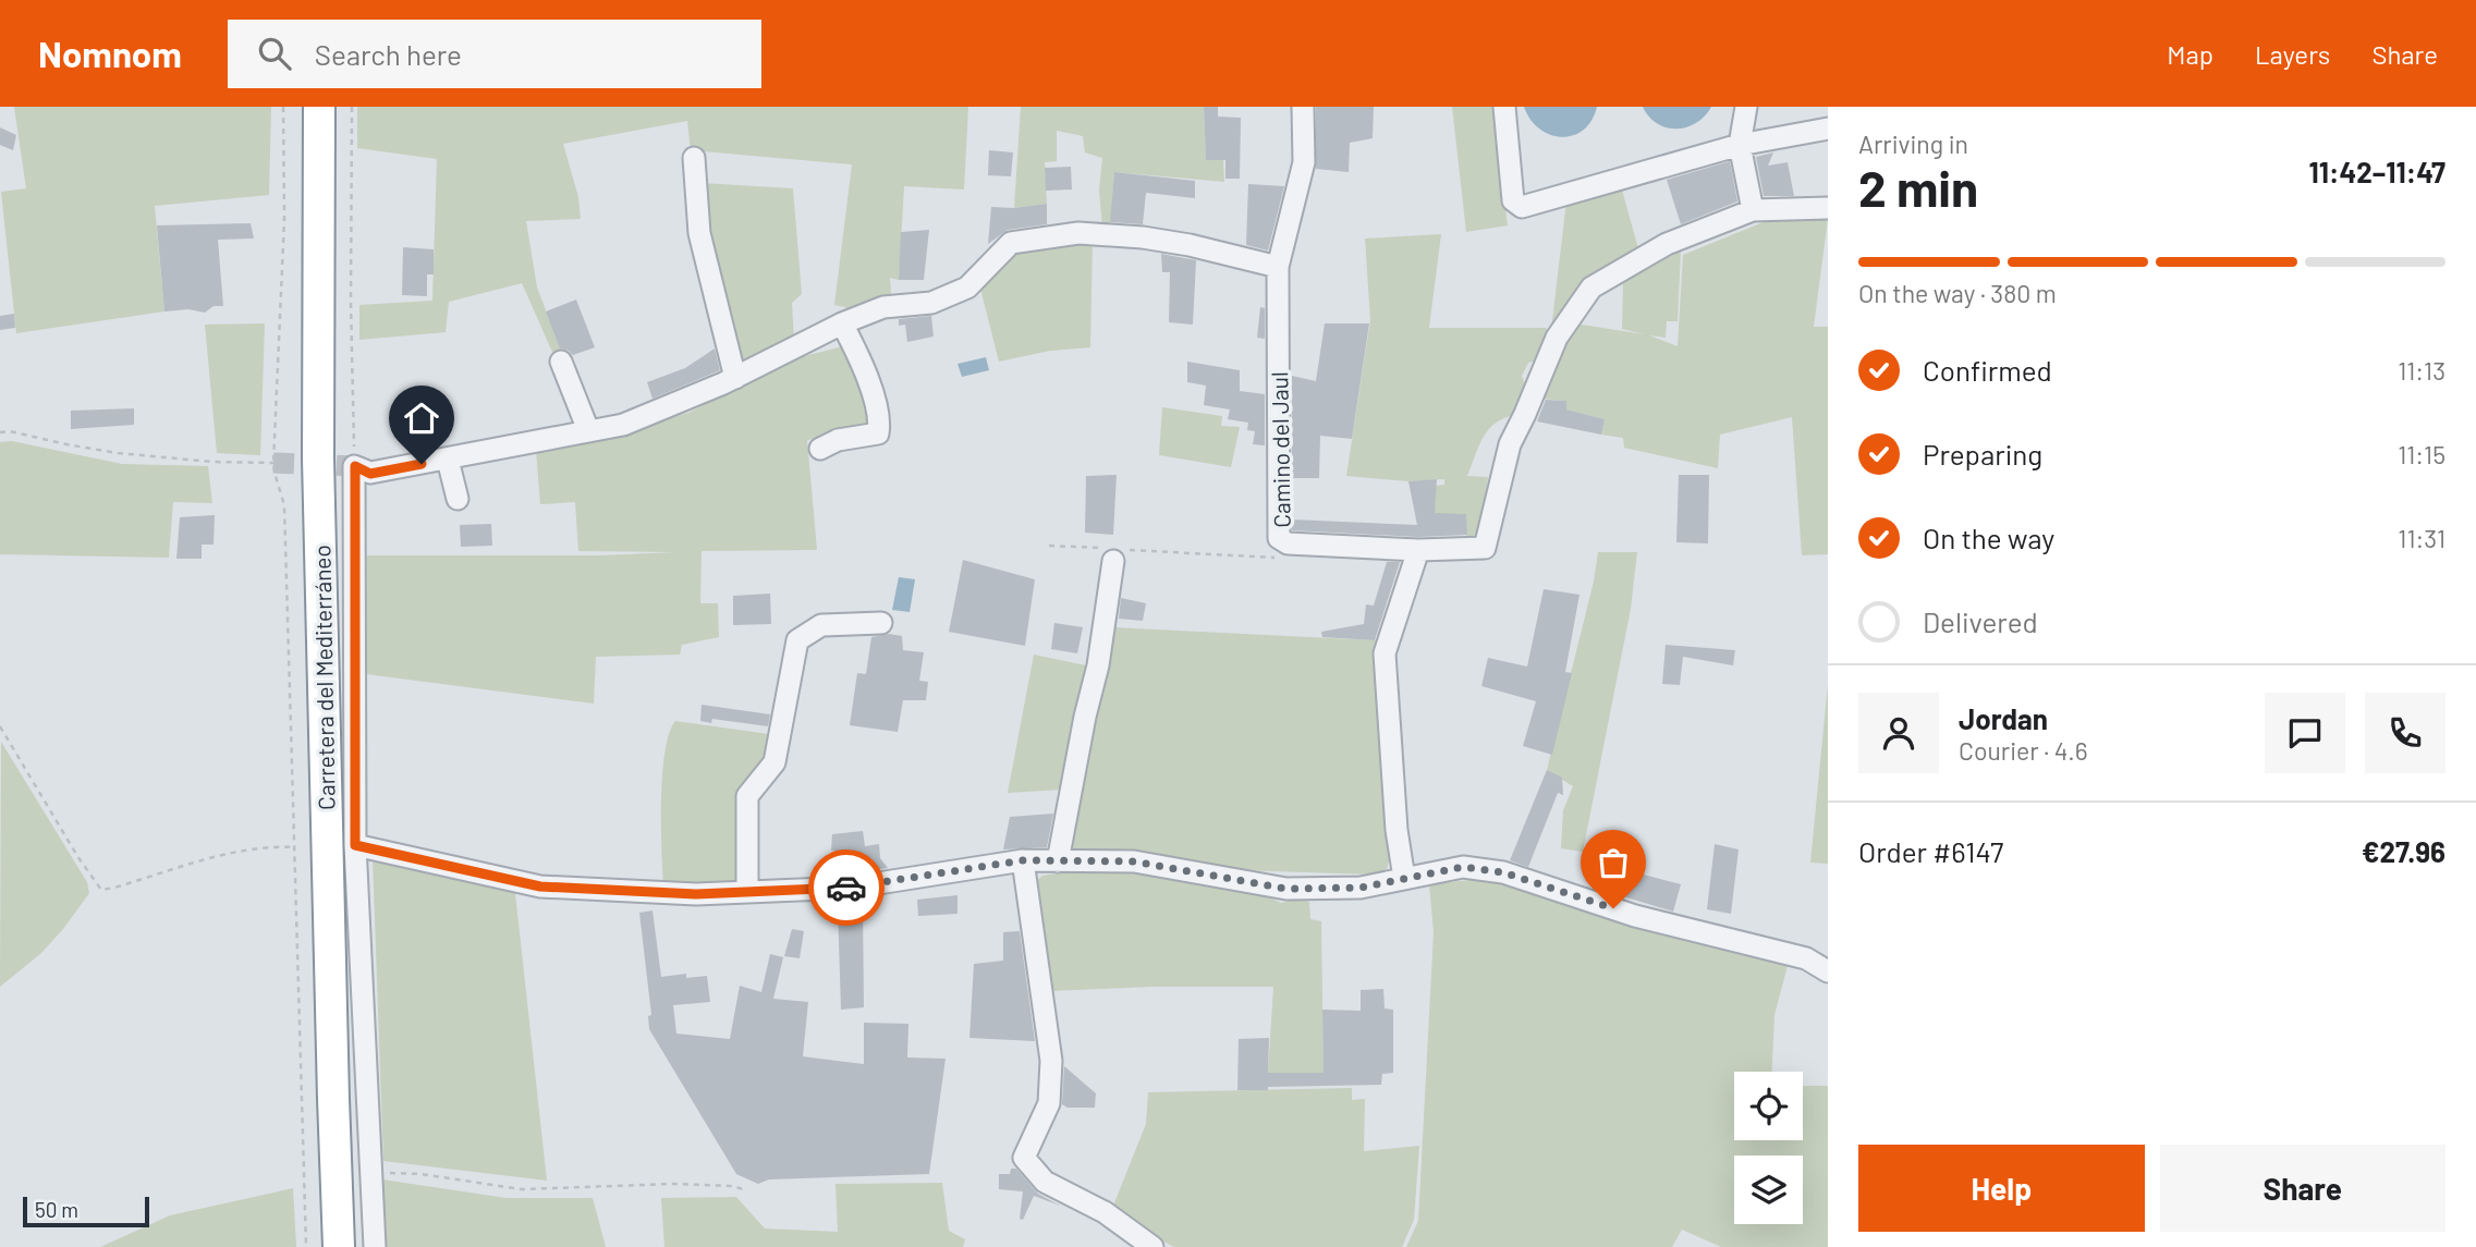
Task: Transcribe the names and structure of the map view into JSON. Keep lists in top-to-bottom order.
{
  "streets": {
    "highway": ["Carretera del Mediterráneo"],
    "street": ["Camino del Jaul"]
  },
  "scale_bar": "50 m",
  "page": {
    "header": "Nomnom",
    "search": "Search here",
    "nav": ["Map", "Layers", "Share"],
    "heading": ["2 min", "Arriving in", "11:42–11:47"],
    "panel": [
      "Jordan",
      "Courier · 4.6",
      "Order #6147",
      "€27.96"
    ],
    "bar": "On the way · 380 m",
    "list": [
      ["Confirmed", "11:13"],
      ["Preparing", "11:15"],
      ["On the way", "11:31"],
      "Delivered"
    ],
    "buttons": ["Help", "Share"],
    "scale": "50 m"
  }
}
